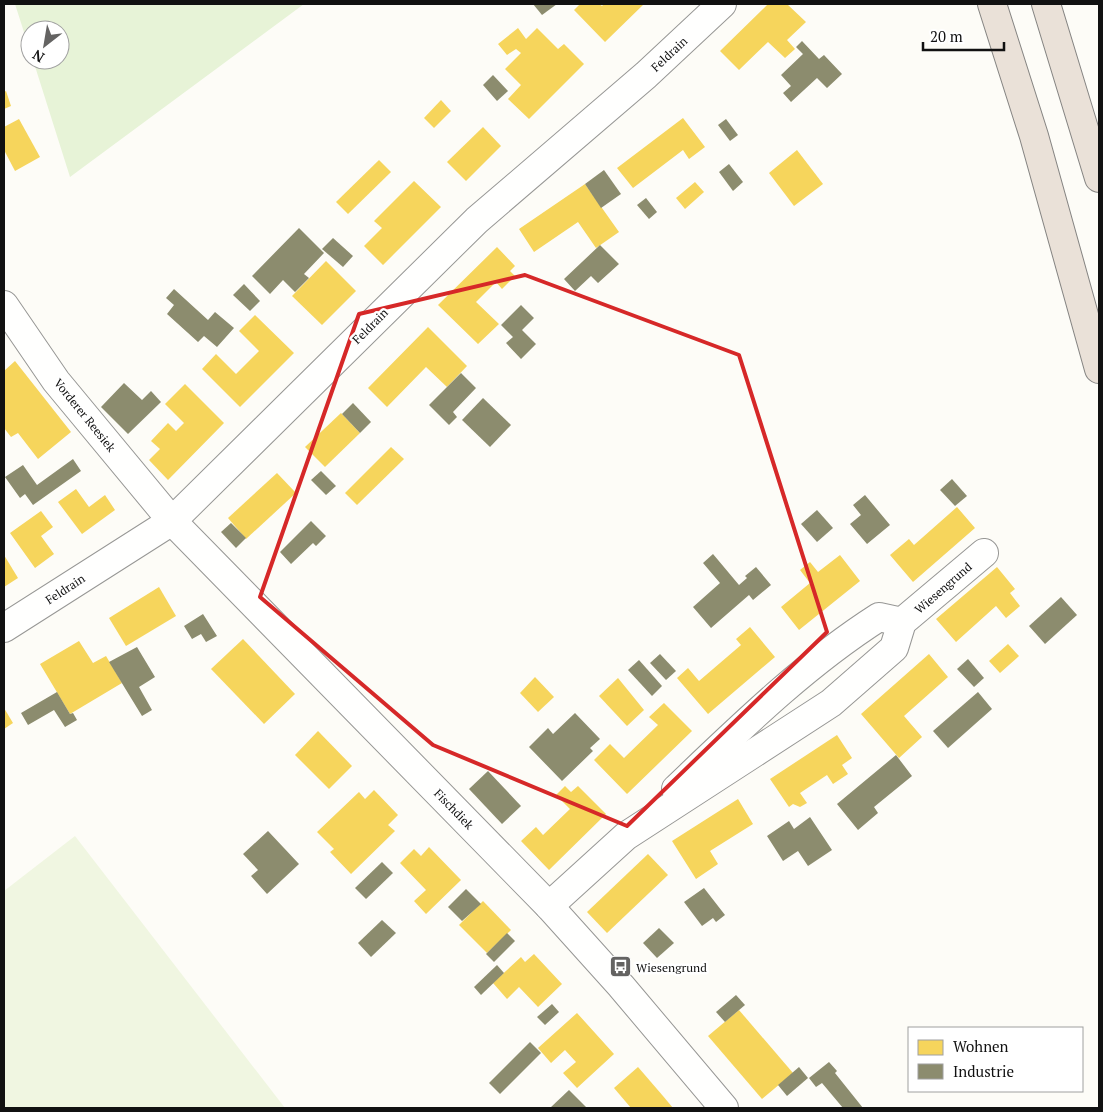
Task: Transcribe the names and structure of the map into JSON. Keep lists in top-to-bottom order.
{
  "streets": {
    "street": [
      "Feldrain",
      "Vorderer Reesiek",
      "Wiesengrund",
      "Fischdiek"
    ]
  },
  "crossings": [
    ["Feldrain", "Vorderer Reesiek"],
    ["Feldrain", "Fischdiek"],
    ["Vorderer Reesiek", "Fischdiek"],
    ["Wiesengrund", "Fischdiek"]
  ],
  "places": {
    "bus stop": ["Wiesengrund"]
  },
  "legend": ["Wohnen", "Industrie"],
  "scale_bar": "20 m",
  "north": "bottom left"
}
